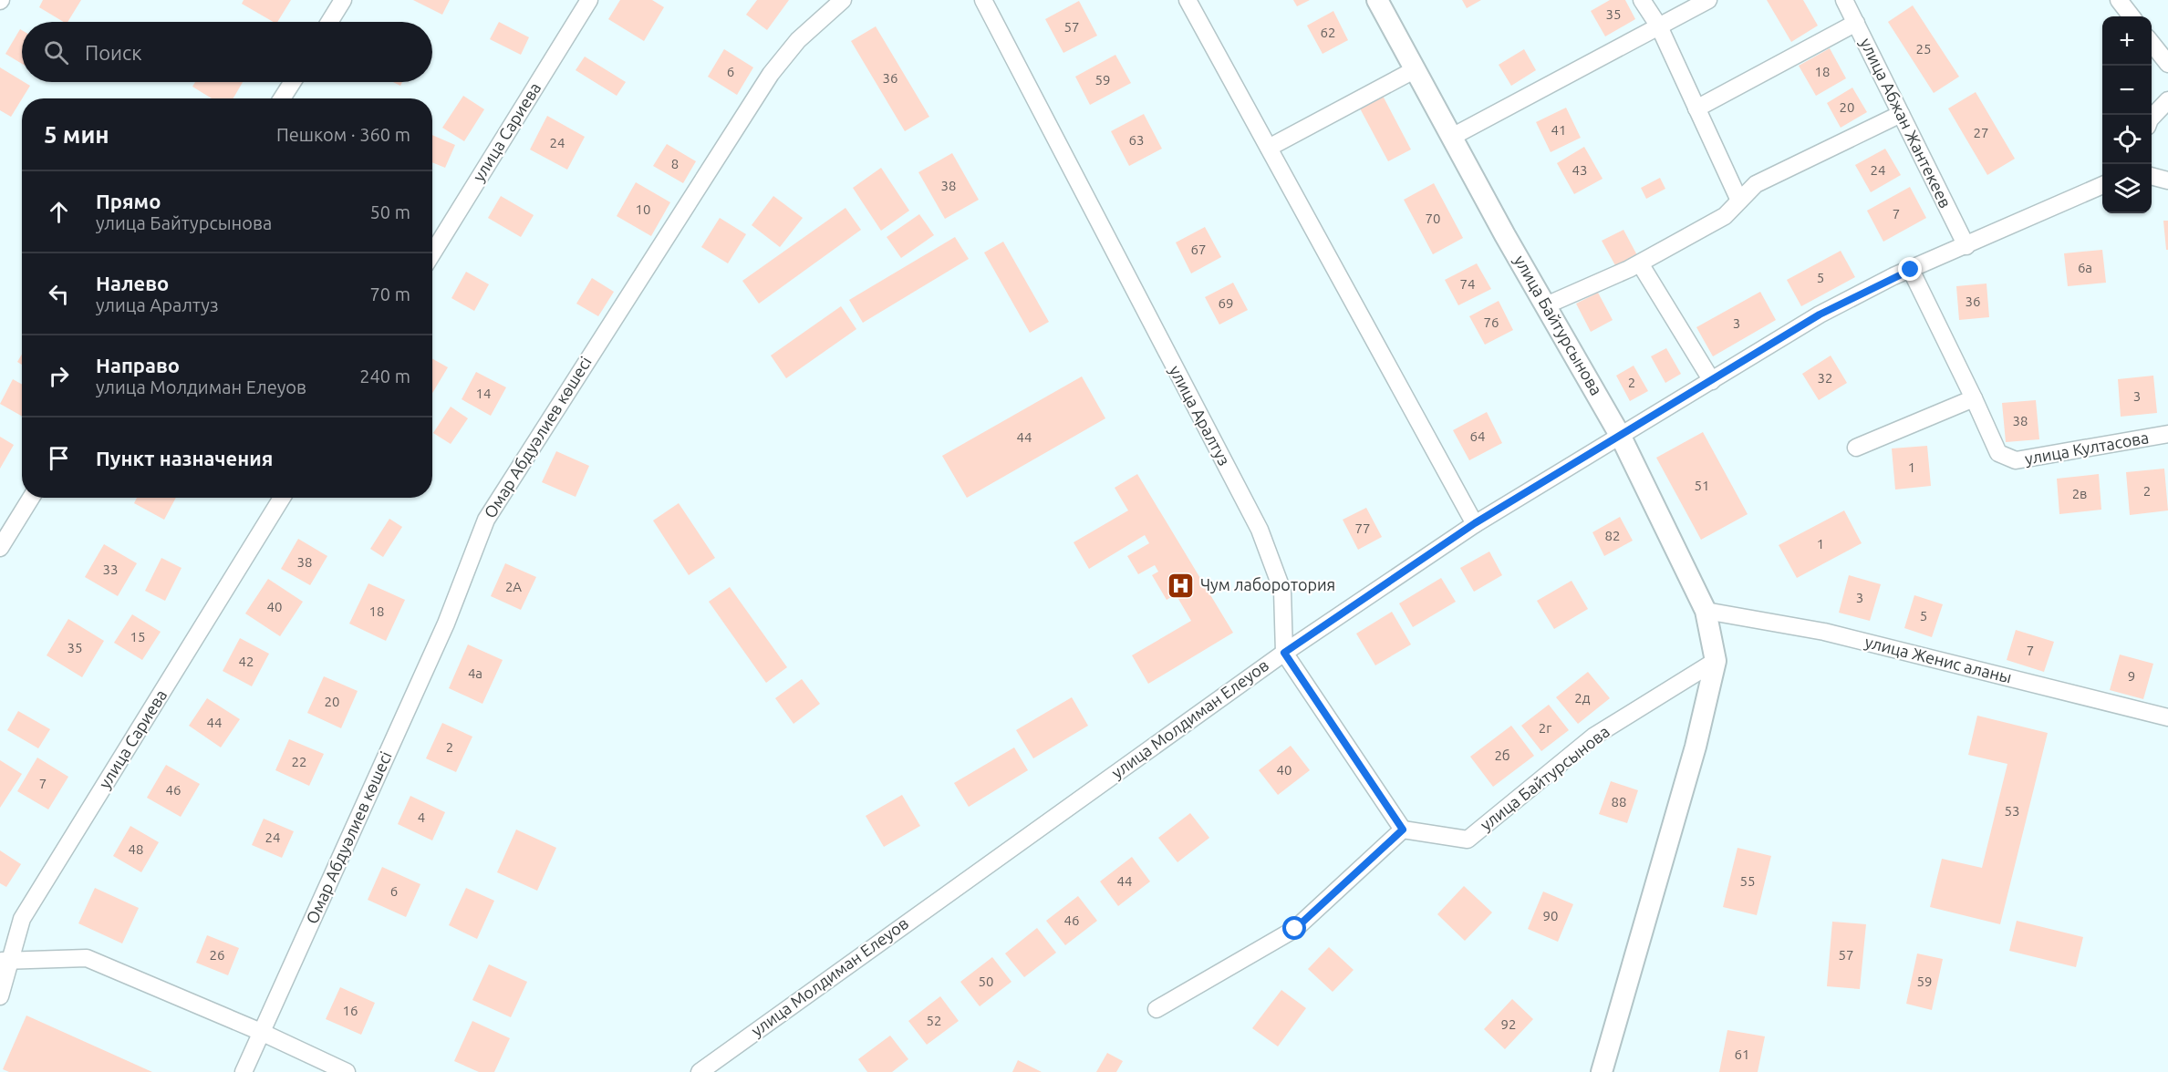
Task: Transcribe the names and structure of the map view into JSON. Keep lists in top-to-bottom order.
{
  "streets": {
    "street": [
      "улица Абжан Жантекеев",
      "улица Сариева",
      "улица Байтурсынова",
      "улица Аралтуз",
      "Омар Абдуәлиев көшесі",
      "улица Култасова",
      "улица Женис аланы",
      "улица Молдиман Елеуов"
    ]
  },
  "crossings": [
    ["улица Абжан Жантекеев", "улица Молдиман Елеуов"],
    ["улица Байтурсынова", "улица Женис аланы"],
    ["улица Байтурсынова", "улица Молдиман Елеуов"],
    ["улица Аралтуз", "улица Молдиман Елеуов"],
    ["улица Култасова", "улица Молдиман Елеуов"]
  ],
  "places": {
    "hospital": ["Чум лаборотория"]
  },
  "house_numbers": [
    "35",
    "57",
    "62",
    "25",
    "6",
    "18",
    "36",
    "59",
    "20",
    "41",
    "27",
    "63",
    "24",
    "8",
    "43",
    "24",
    "38",
    "10",
    "7",
    "70",
    "67",
    "6а",
    "5",
    "74",
    "36",
    "69",
    "76",
    "3",
    "32",
    "2",
    "14",
    "3",
    "38",
    "64",
    "44",
    "1",
    "51",
    "2",
    "2в",
    "77",
    "82",
    "1",
    "38",
    "33",
    "2А",
    "3",
    "40",
    "18",
    "5",
    "15",
    "35",
    "7",
    "42",
    "4а",
    "9",
    "2д",
    "20",
    "44",
    "2г",
    "2",
    "2б",
    "22",
    "40",
    "7",
    "46",
    "88",
    "53",
    "4",
    "24",
    "48",
    "44",
    "55",
    "6",
    "90",
    "46",
    "26",
    "57",
    "50",
    "59",
    "16",
    "52",
    "92",
    "61"
  ],
  "page": {
    "map_buttons": ["+", "−"],
    "search": "Поиск",
    "heading": ["5 мин", "Пешком · 360 m"],
    "list": [
      ["Прямо", "улица Байтурсынова", "50 m"],
      ["Налево", "улица Аралтуз", "70 m"],
      ["Направо", "улица Молдиман Елеуов", "240 m"],
      "Пункт назначения"
    ]
  }
}
